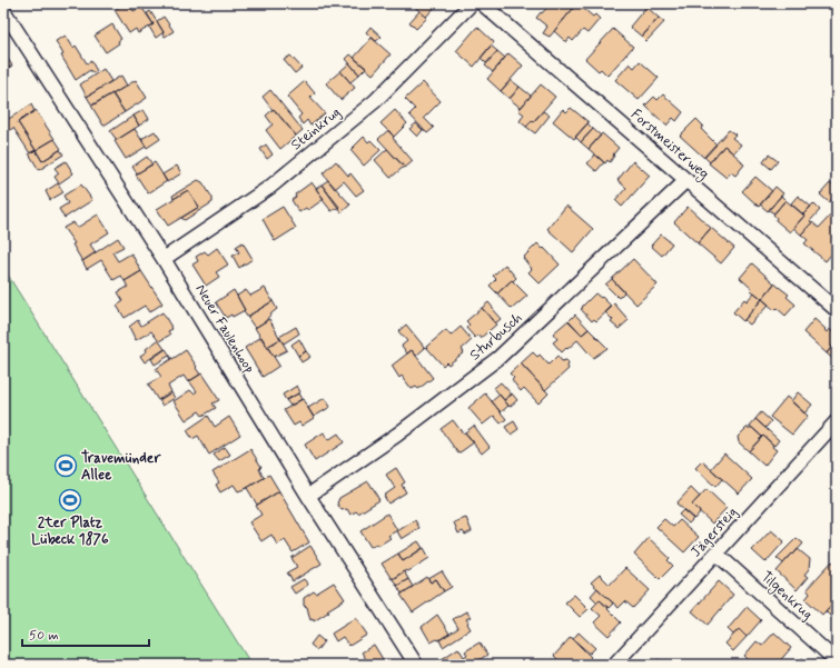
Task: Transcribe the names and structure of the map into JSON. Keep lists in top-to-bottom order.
{
  "streets": {
    "street": [
      "Steinkrug",
      "Forstmeisterweg",
      "Neuer Faulenhoop",
      "Sturbusch",
      "Jägersteig",
      "Tilgenkrug"
    ]
  },
  "crossings": [
    ["Steinkrug", "Neuer Faulenhoop"],
    ["Forstmeisterweg", "Sturbusch"],
    ["Neuer Faulenhoop", "Sturbusch"],
    ["Jägersteig", "Tilgenkrug"]
  ],
  "places": {
    "sports": ["Travemünder Allee", "2ter Platz Lübeck 1876"]
  },
  "scale_bar": "50 m"
}
